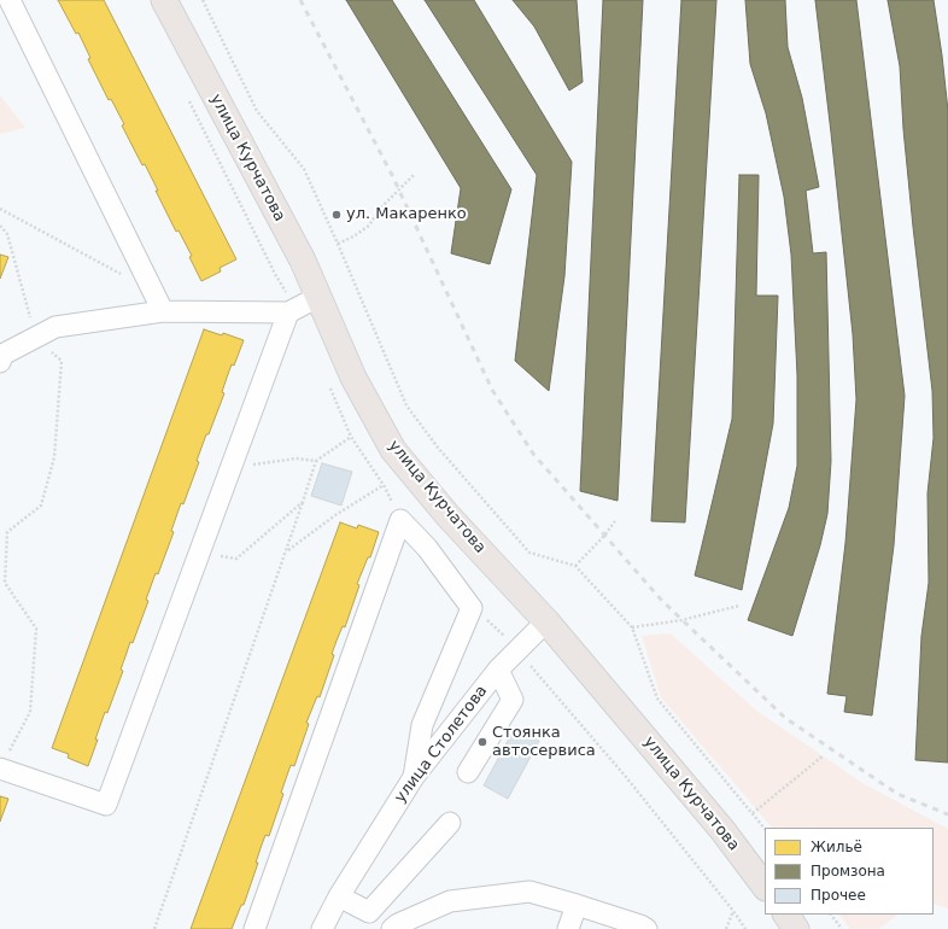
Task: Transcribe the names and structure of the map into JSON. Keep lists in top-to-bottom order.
{
  "streets": {
    "main road": ["улица Курчатова"],
    "street": ["улица Столетова"]
  },
  "crossings": [
    ["улица Курчатова", "улица Столетова"]
  ],
  "places": ["ул. Макаренко", "Стоянка автосервиса"],
  "legend": ["Жильё", "Промзона", "Прочее"]
}
